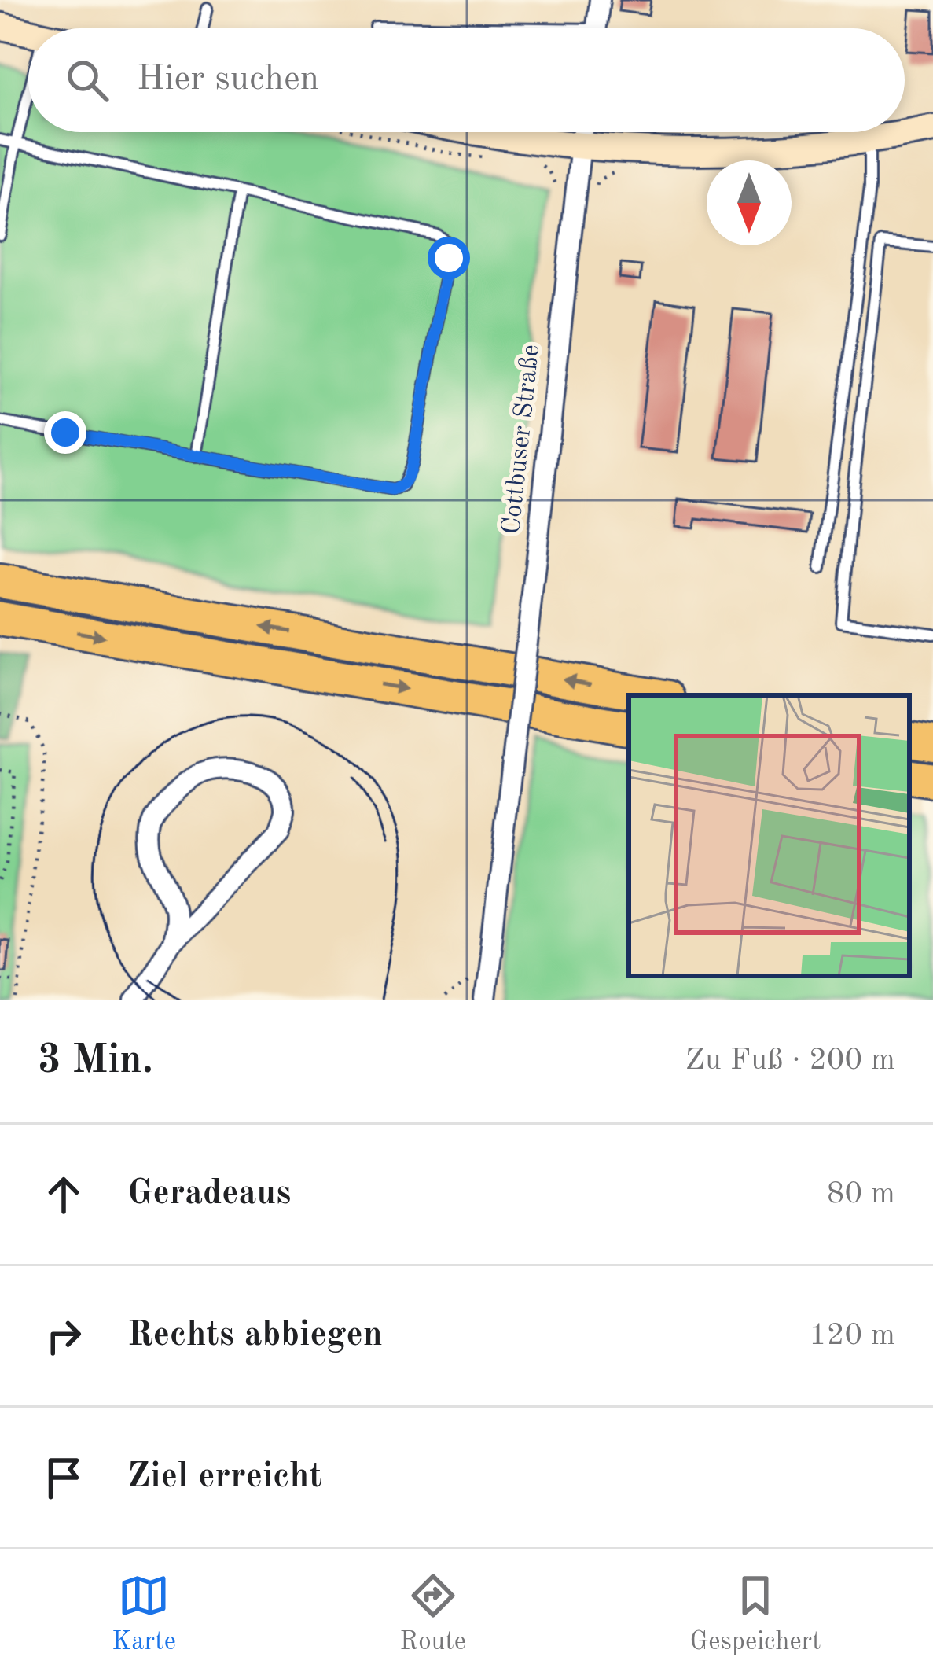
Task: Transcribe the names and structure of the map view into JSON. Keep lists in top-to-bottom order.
{
  "streets": {
    "street": ["Cottbuser Straße"]
  },
  "north": "bottom",
  "page": {
    "search": "Hier suchen",
    "heading": ["3 Min.", "Zu Fuß · 200 m"],
    "list": [
      ["Geradeaus", "80 m"],
      ["Rechts abbiegen", "120 m"],
      "Ziel erreicht"
    ],
    "nav": ["Karte", "Route", "Gespeichert"]
  }
}
